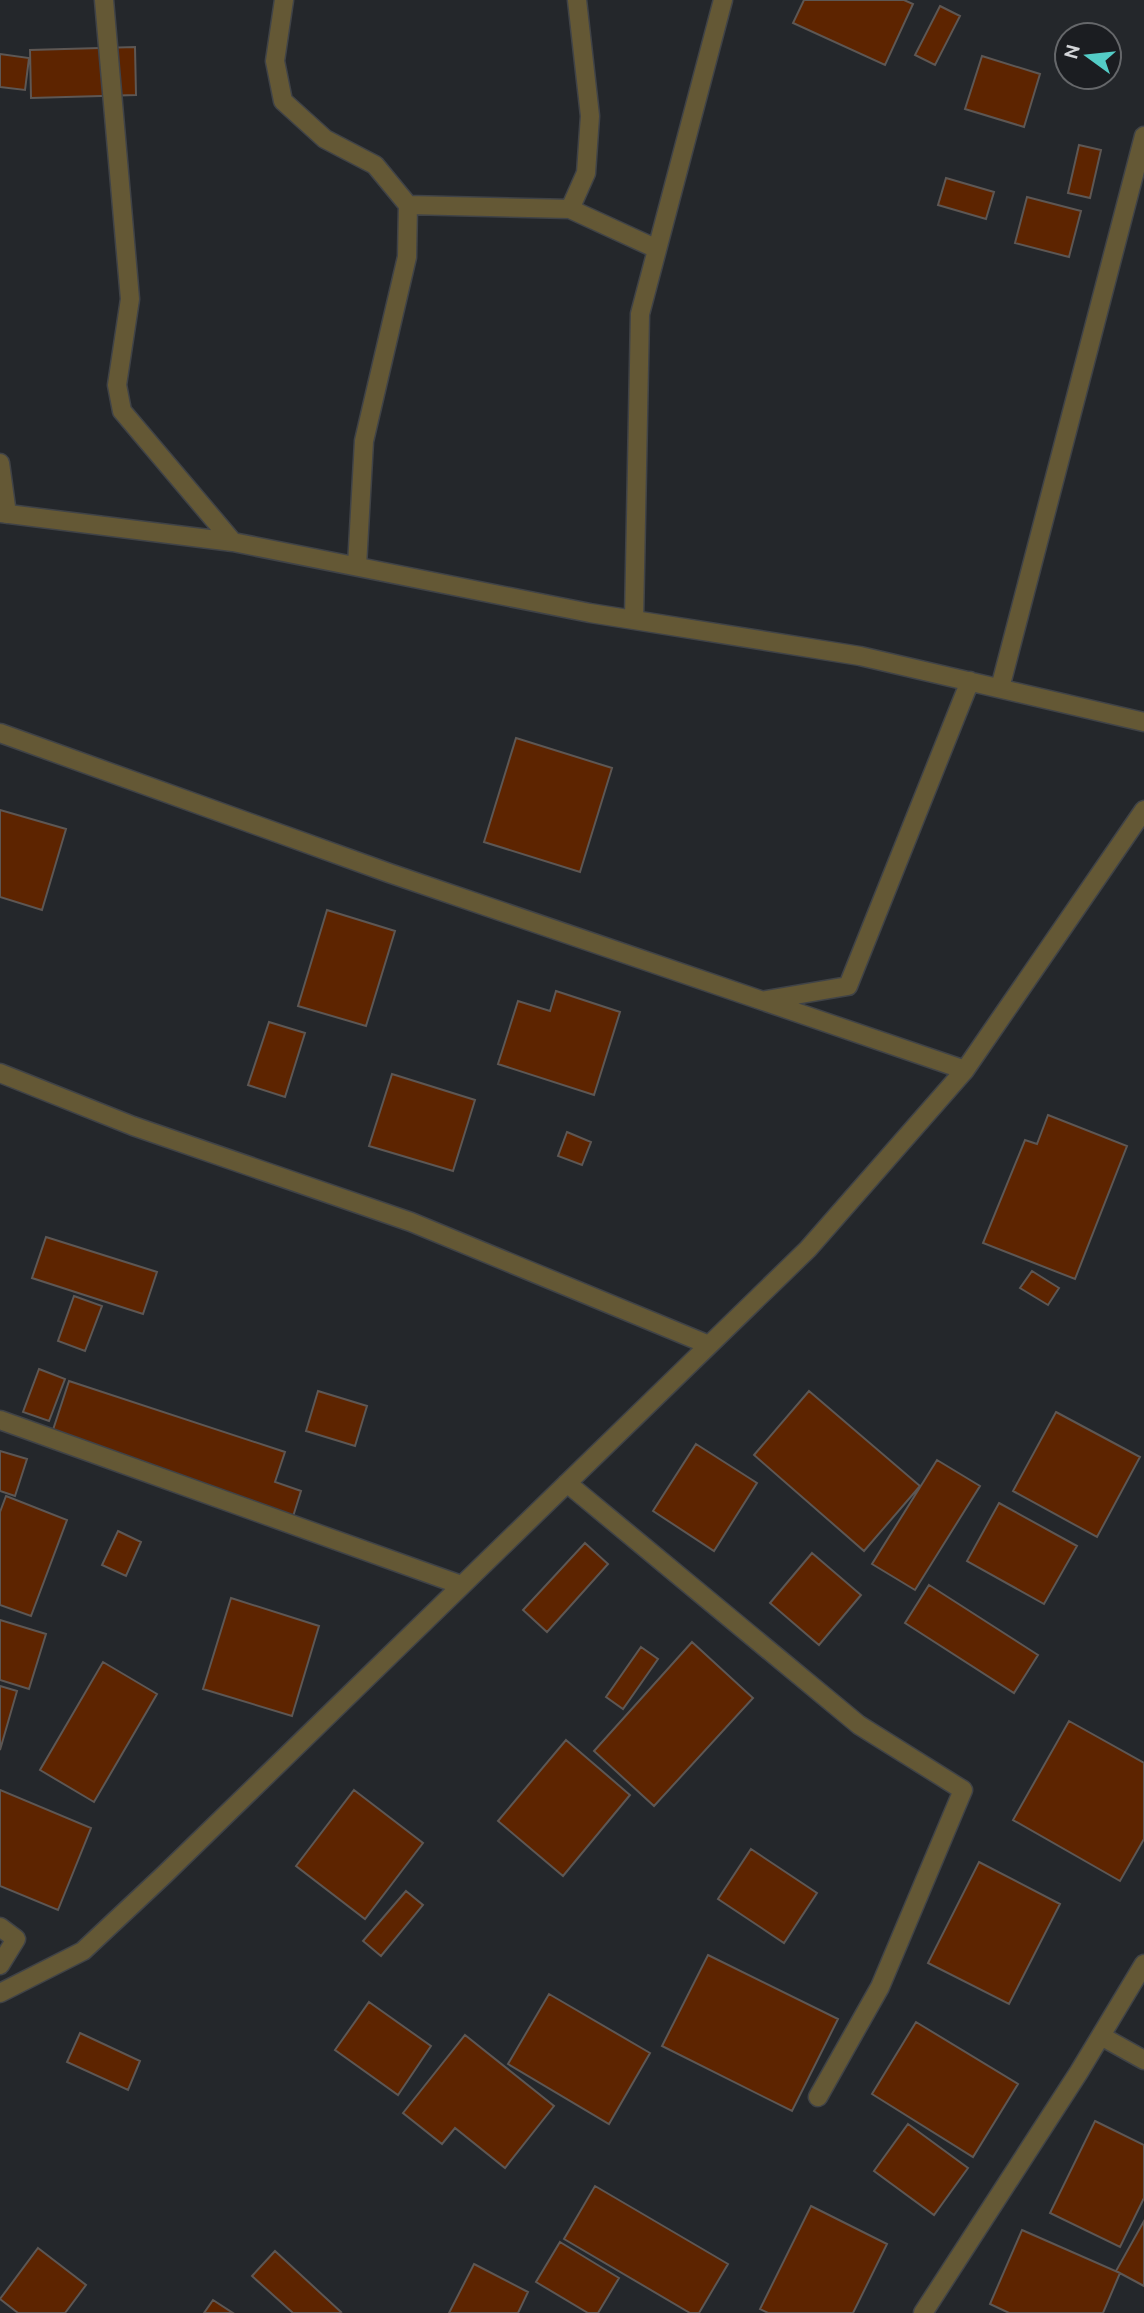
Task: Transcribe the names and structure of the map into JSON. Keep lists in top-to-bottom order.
{
  "north": "left"
}
